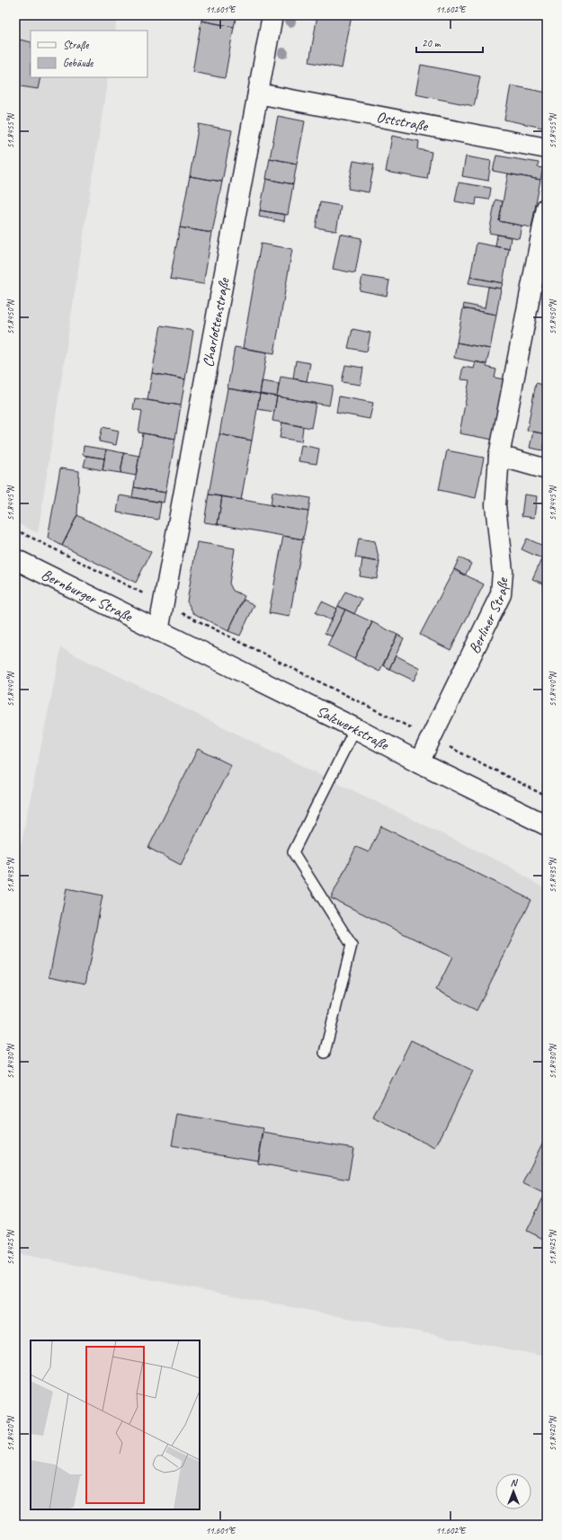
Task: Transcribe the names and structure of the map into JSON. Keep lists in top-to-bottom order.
{
  "streets": {
    "street": [
      "Oststraße",
      "Charlottenstraße",
      "Bernburger Straße",
      "Berliner Straße",
      "Salzwerkstraße"
    ]
  },
  "crossings": [
    ["Oststraße", "Charlottenstraße"],
    ["Charlottenstraße", "Bernburger Straße"],
    ["Charlottenstraße", "Salzwerkstraße"],
    ["Bernburger Straße", "Salzwerkstraße"],
    ["Berliner Straße", "Salzwerkstraße"]
  ],
  "legend": ["Straße", "Gebäude"],
  "scale_bar": "20 m",
  "north": "top",
  "coordinates": [
    "11.601°E",
    "11.602°E",
    "51.8455°N",
    "51.8450°N",
    "51.8445°N",
    "51.8440°N",
    "51.8435°N",
    "51.8430°N",
    "51.8425°N",
    "51.8420°N"
  ]
}
